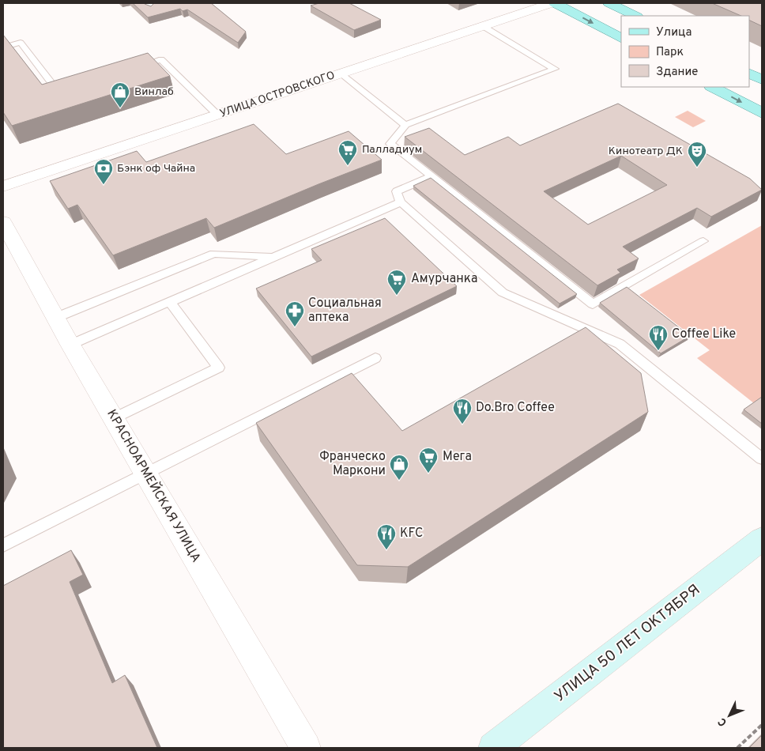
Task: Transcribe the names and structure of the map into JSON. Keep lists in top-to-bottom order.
{
  "streets": {
    "main road": ["УЛИЦА 50 ЛЕТ ОКТЯБРЯ"],
    "street": ["УЛИЦА ОСТРОВСКОГО", "КРАСНОАРМЕЙСКАЯ УЛИЦА"]
  },
  "places": {
    "shop": ["Винлаб", "Франческо Маркони"],
    "supermarket": ["Палладиум", "Амурчанка", "Мега"],
    "theatre": ["Кинотеатр ДК"],
    "bank": ["Бэнк оф Чайна"],
    "pharmacy": ["Социальная аптека"],
    "restaurant": ["Coffee Like", "Do.Bro Coffee", "KFC"]
  },
  "legend": ["Улица", "Парк", "Здание"],
  "north": "bottom left"
}
